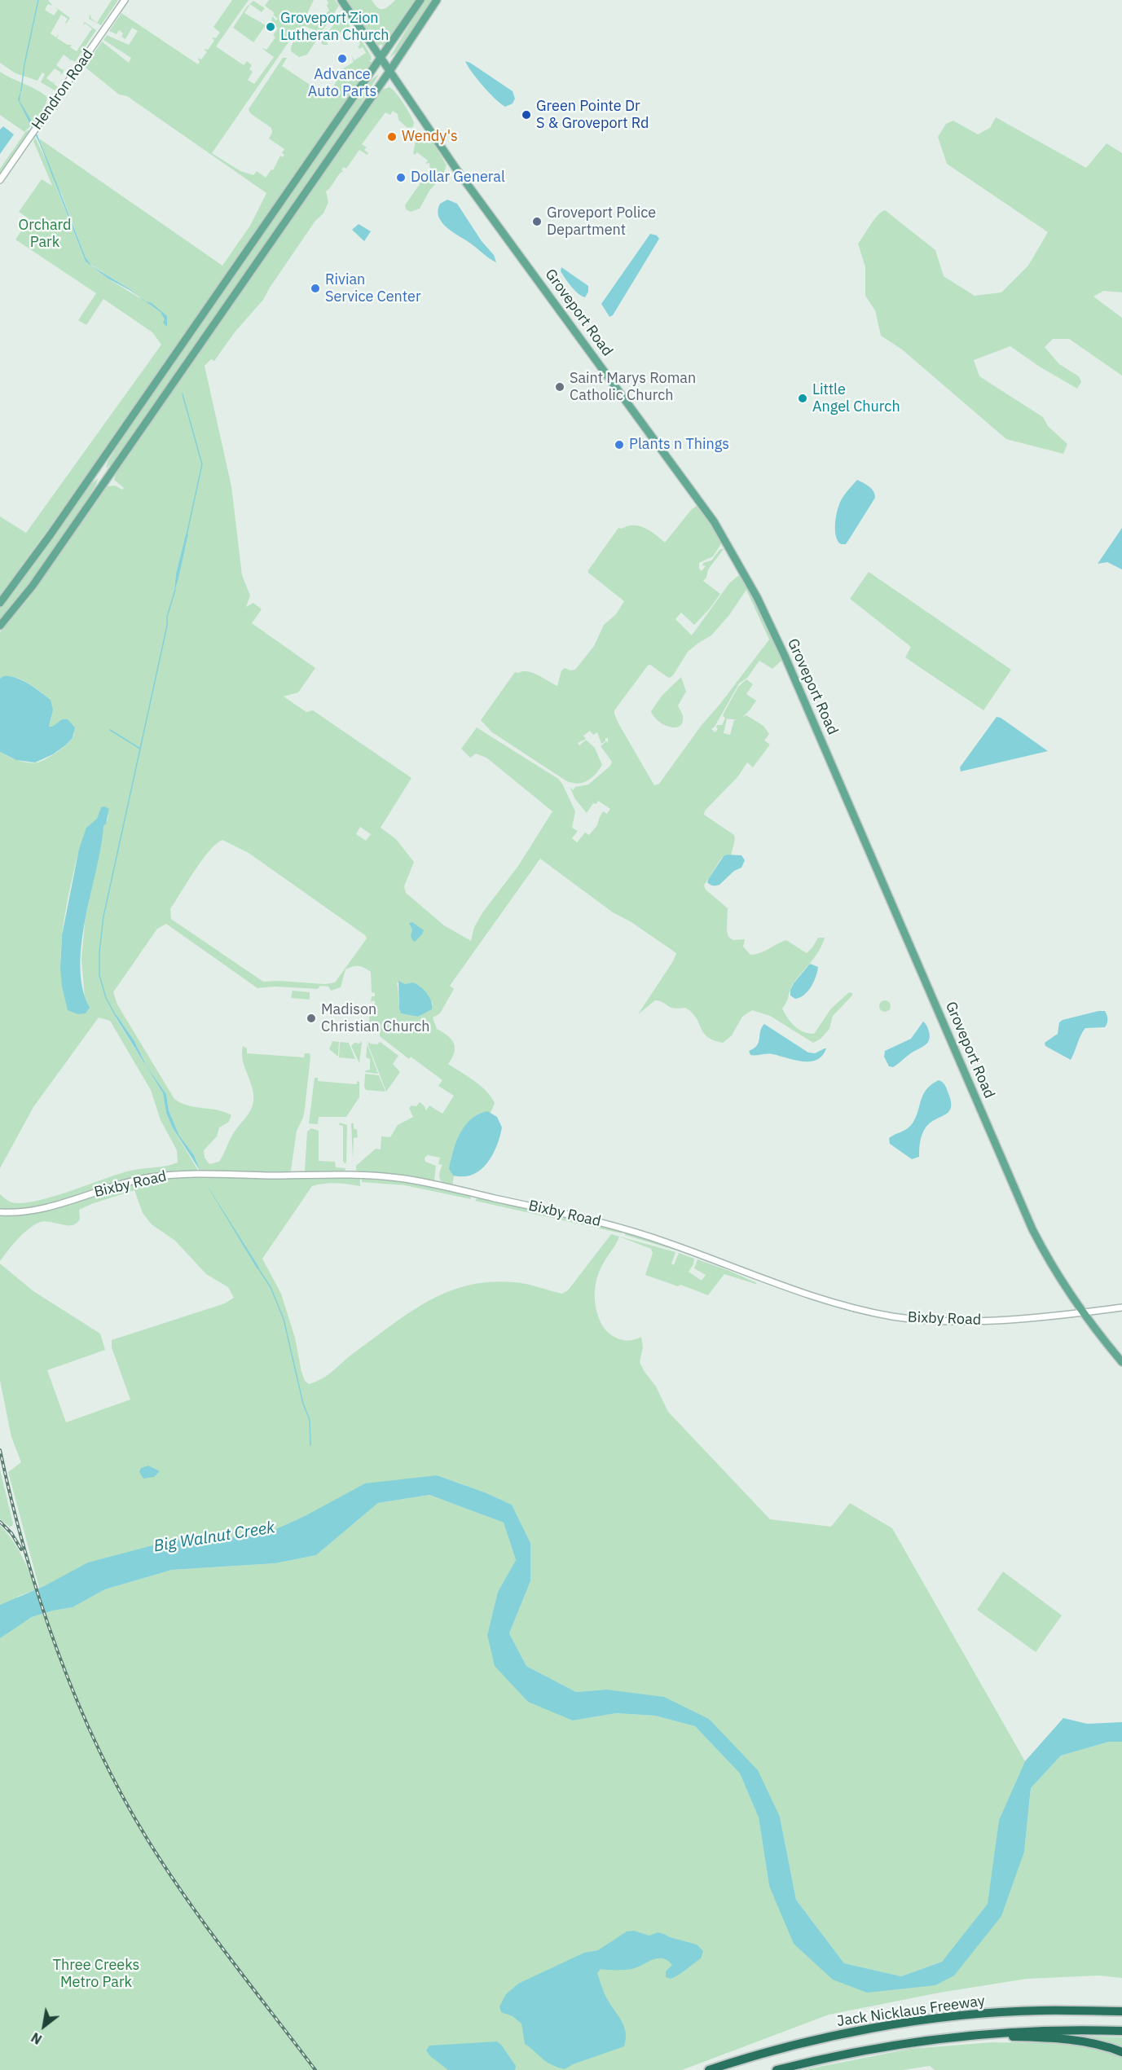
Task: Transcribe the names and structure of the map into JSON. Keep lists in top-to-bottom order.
{
  "streets": {
    "highway": ["Jack Nicklaus Freeway"],
    "main road": ["Groveport Road"],
    "street": ["Hendron Road", "Bixby Road"]
  },
  "crossings": [
    ["Groveport Road", "Bixby Road"]
  ],
  "water": ["Big Walnut Creek"],
  "parks": ["Orchard Park", "Three Creeks Metro Park"],
  "places": [
    "Groveport Zion Lutheran Church",
    "Advance Auto Parts",
    "Green Pointe Dr S & Groveport Rd",
    "Wendy's",
    "Dollar General",
    "Groveport Police Department",
    "Rivian Service Center",
    "Saint Marys Roman Catholic Church",
    "Little Angel Church",
    "Plants n Things",
    "Madison Christian Church"
  ],
  "north": "bottom left"
}
